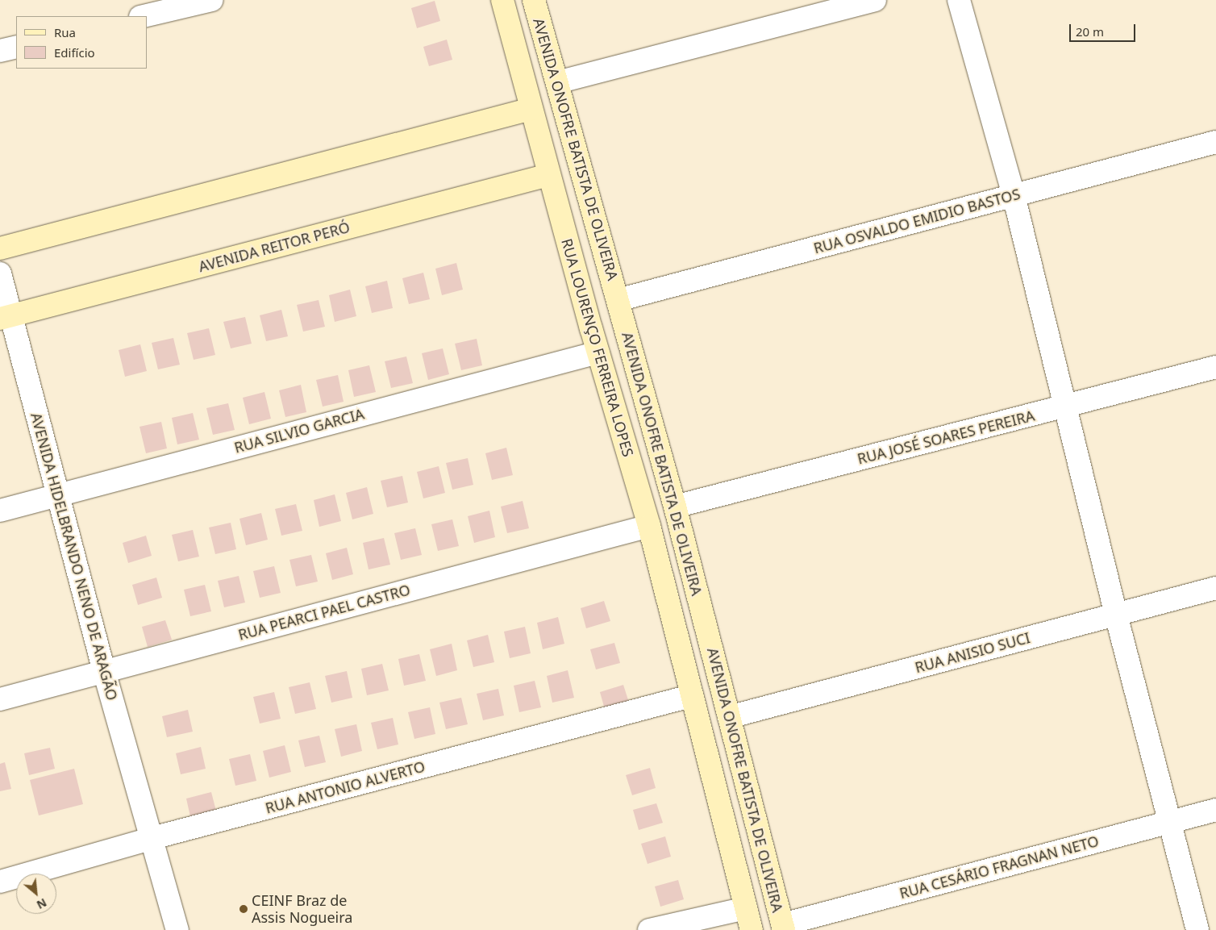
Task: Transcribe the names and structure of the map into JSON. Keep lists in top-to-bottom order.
{
  "streets": {
    "street": [
      "AVENIDA ONOFRE BATISTA DE OLIVEIRA",
      "RUA OSVALDO EMIDIO BASTOS",
      "AVENIDA REITOR PERÓ",
      "RUA LOURENÇO FERREIRA LOPES",
      "RUA SILVIO GARCIA",
      "RUA JOSÉ SOARES PEREIRA",
      "AVENIDA HIDELBRANDO NENO DE ARAGÃO",
      "RUA PEARCI PAEL CASTRO",
      "RUA ANISIO SUCI",
      "RUA ANTONIO ALVERTO",
      "RUA CESÁRIO FRAGNAN NETO"
    ]
  },
  "crossings": [
    ["AVENIDA ONOFRE BATISTA DE OLIVEIRA", "RUA OSVALDO EMIDIO BASTOS"],
    ["AVENIDA ONOFRE BATISTA DE OLIVEIRA", "RUA JOSÉ SOARES PEREIRA"],
    ["AVENIDA ONOFRE BATISTA DE OLIVEIRA", "RUA ANISIO SUCI"],
    ["AVENIDA ONOFRE BATISTA DE OLIVEIRA", "RUA CESÁRIO FRAGNAN NETO"],
    ["AVENIDA REITOR PERÓ", "RUA LOURENÇO FERREIRA LOPES"],
    ["AVENIDA REITOR PERÓ", "AVENIDA HIDELBRANDO NENO DE ARAGÃO"],
    ["RUA LOURENÇO FERREIRA LOPES", "RUA SILVIO GARCIA"],
    ["RUA LOURENÇO FERREIRA LOPES", "RUA PEARCI PAEL CASTRO"],
    ["RUA LOURENÇO FERREIRA LOPES", "RUA ANTONIO ALVERTO"],
    ["RUA SILVIO GARCIA", "AVENIDA HIDELBRANDO NENO DE ARAGÃO"],
    ["AVENIDA HIDELBRANDO NENO DE ARAGÃO", "RUA PEARCI PAEL CASTRO"],
    ["AVENIDA HIDELBRANDO NENO DE ARAGÃO", "RUA ANTONIO ALVERTO"]
  ],
  "places": ["CEINF Braz de Assis Nogueira"],
  "legend": ["Rua", "Edifício"],
  "scale_bar": "20 m",
  "north": "bottom right"
}
